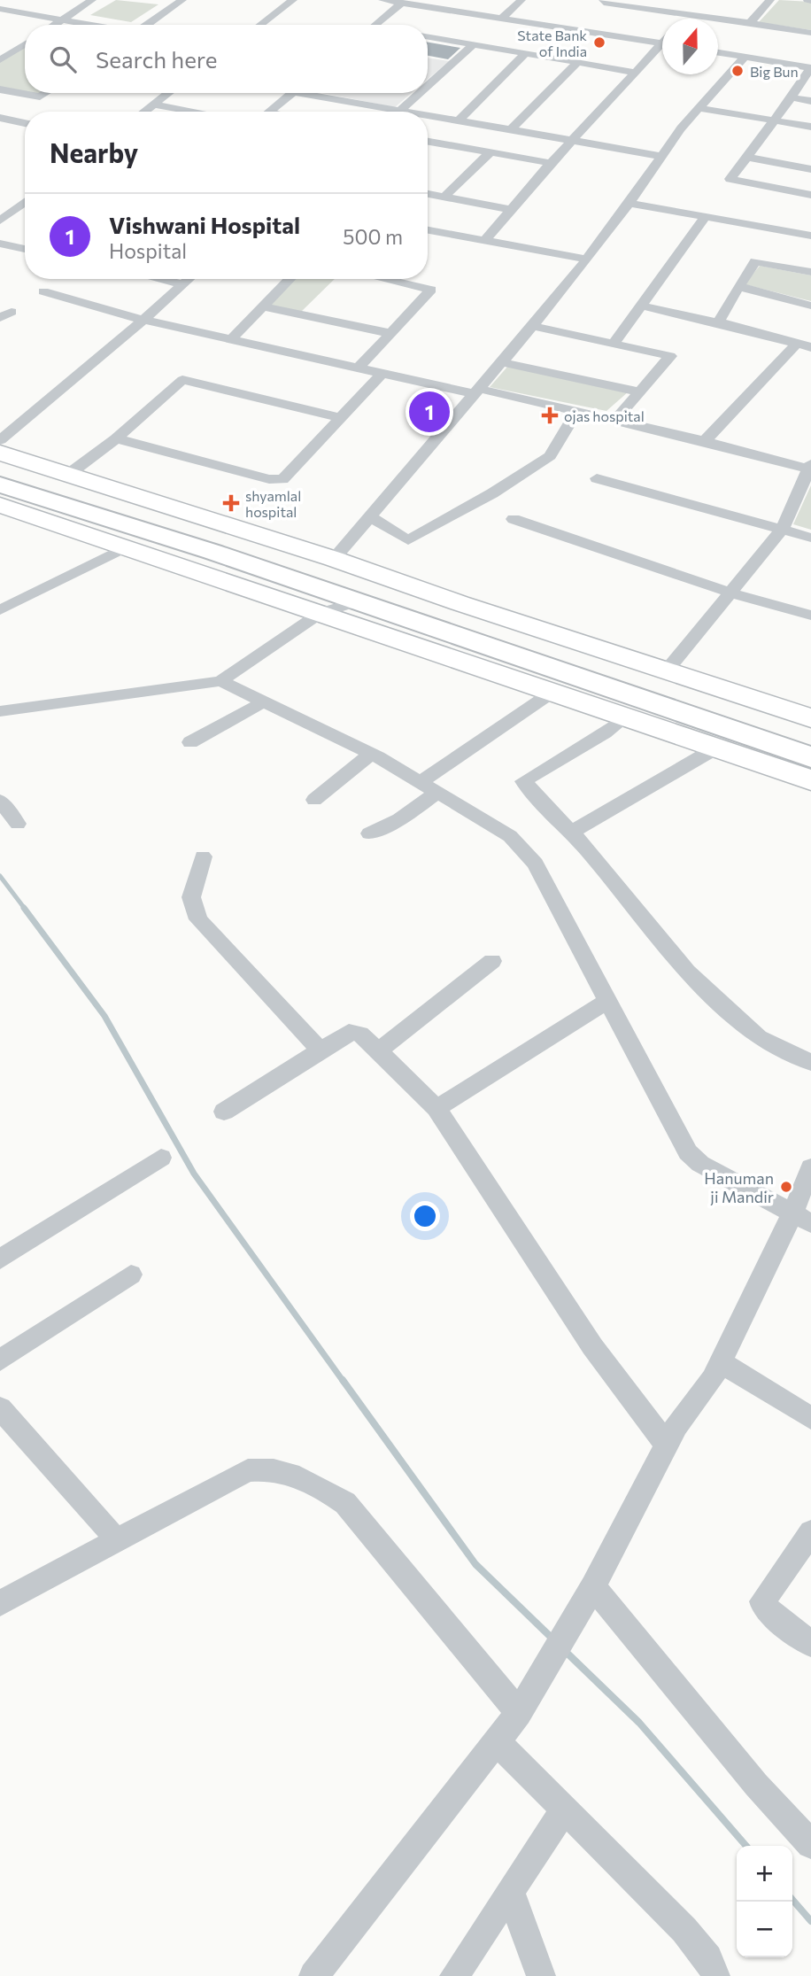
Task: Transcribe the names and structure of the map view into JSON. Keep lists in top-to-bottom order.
{
  "places": {
    "other": ["State Bank of India", "Big Bun", "Hanuman ji Mandir"],
    "health": ["ojas hospital", "shyamlal hospital"]
  },
  "north": "top",
  "page": {
    "search": "Search here",
    "heading": "Nearby",
    "list": [
      {
        "mark": "1",
        "name": "Vishwani Hospital",
        "note": "Hospital",
        "value": "500 m"
      }
    ],
    "pins": "1",
    "map_buttons": ["+", "−"]
  }
}
